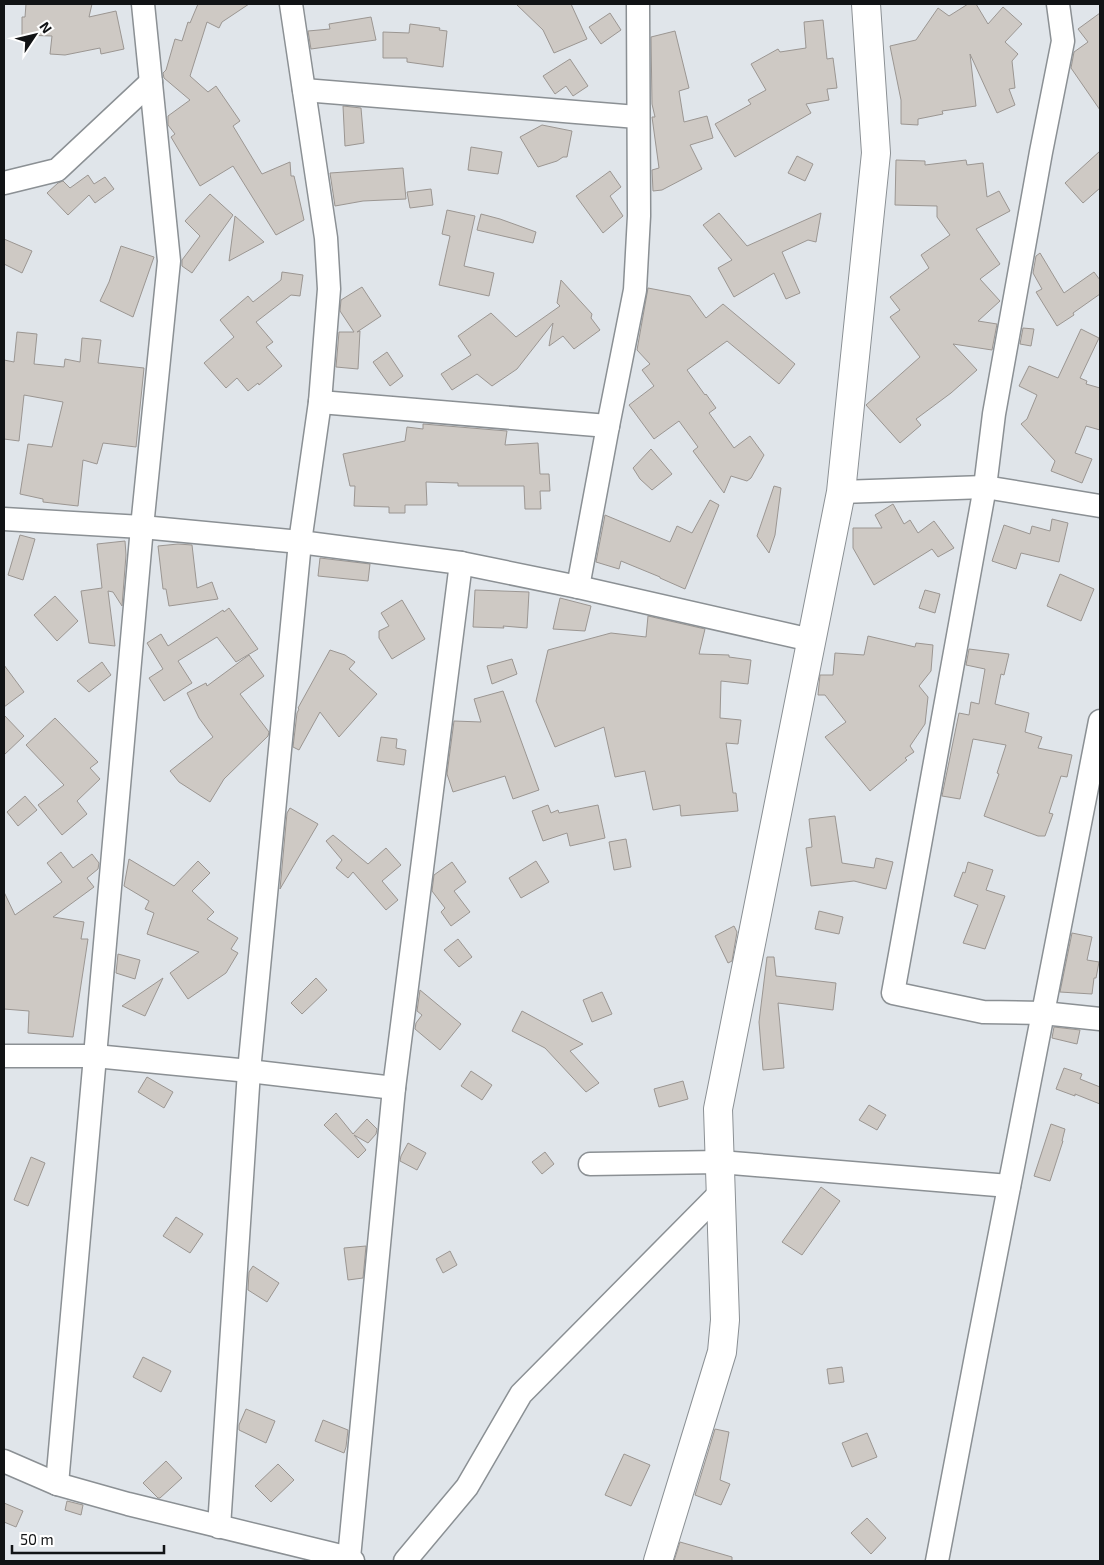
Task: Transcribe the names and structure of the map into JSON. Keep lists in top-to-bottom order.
{
  "scale_bar": "50 m",
  "north": "top right"
}
